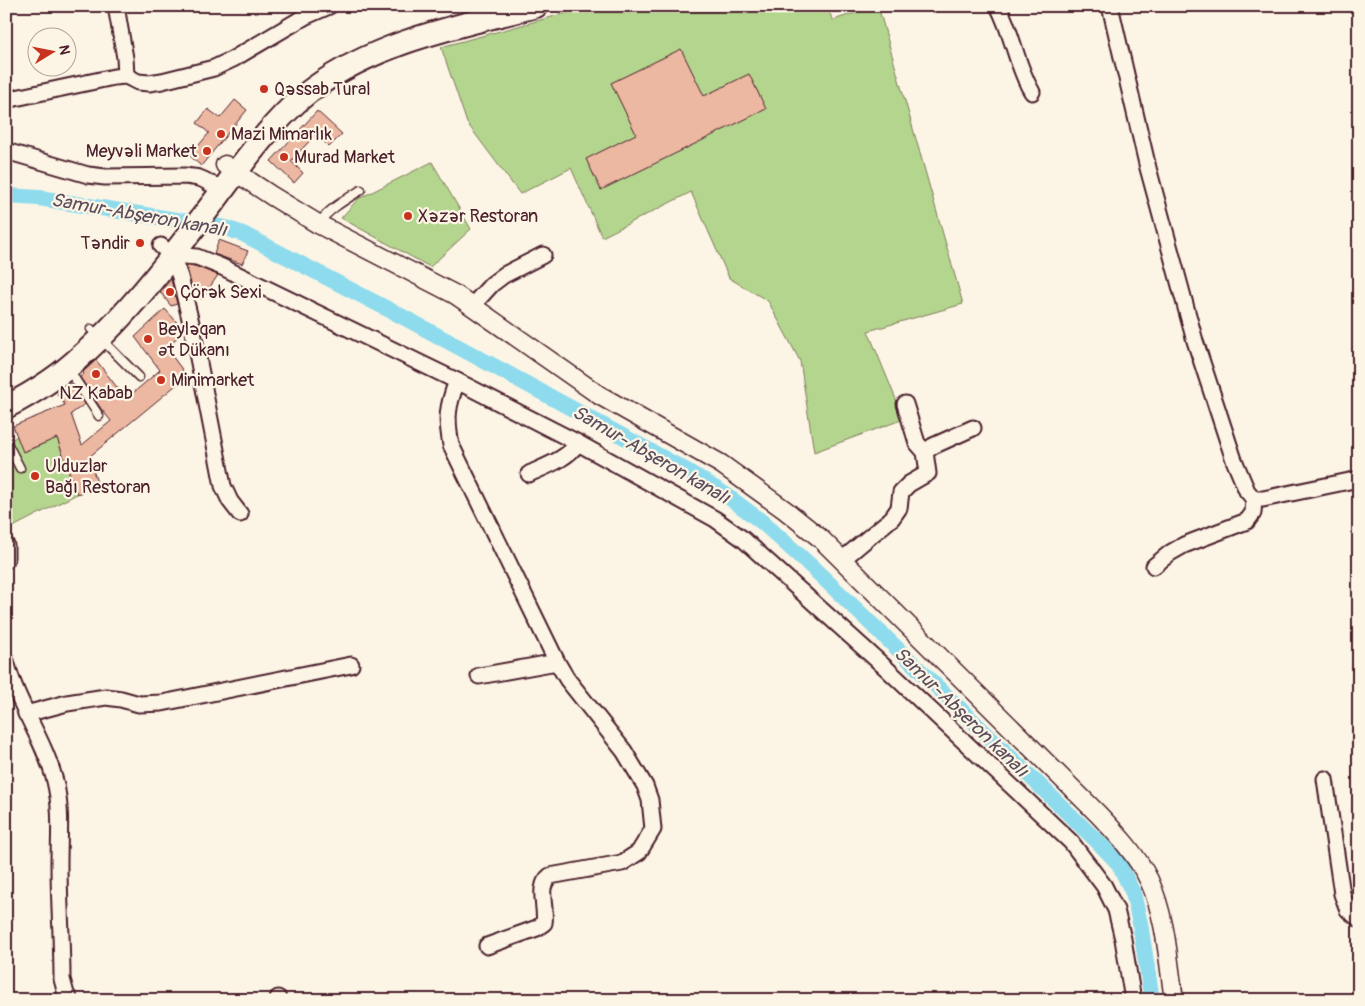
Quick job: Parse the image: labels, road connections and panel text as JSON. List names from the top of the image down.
{
  "water": ["Samur-Abşeron kanalı"],
  "places": [
    "Qəssab Tural",
    "Mazi Mimarlık",
    "Meyvəli Market",
    "Murad Market",
    "Xəzər Restoran",
    "Təndir",
    "Çörək Sexi",
    "Beyləqan Ət Dükanı",
    "NZ Kabab",
    "Minimarket",
    "Ulduzlar Bağı Restoran"
  ],
  "north": "right"
}
